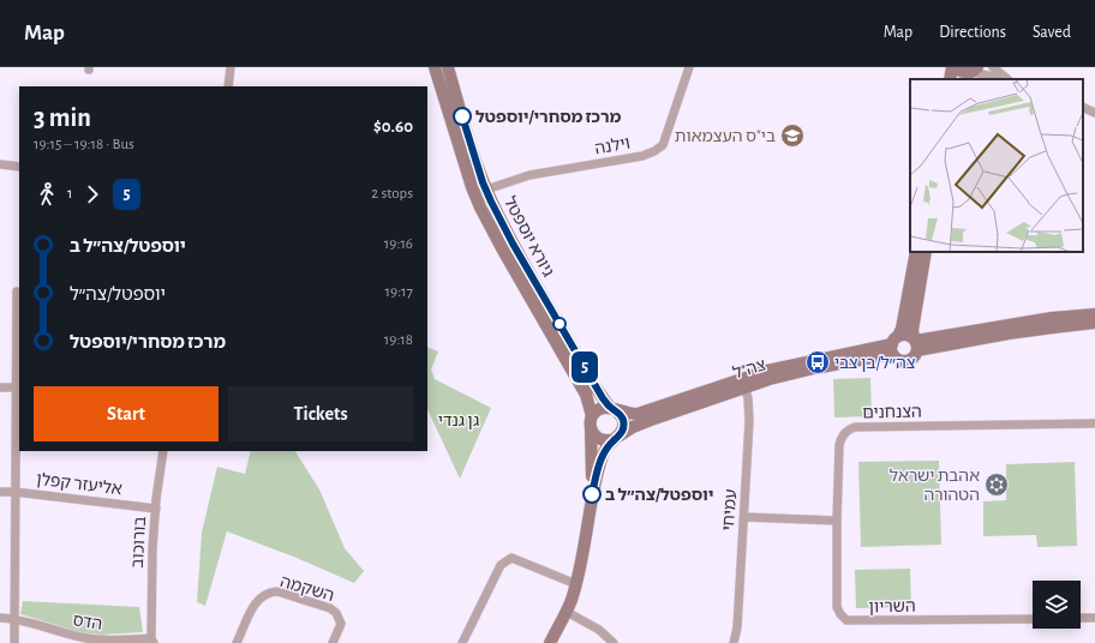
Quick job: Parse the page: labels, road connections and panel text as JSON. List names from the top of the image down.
{
  "streets": {
    "street": [
      "וילנה",
      "גיורא יוספטל",
      "צה\"ל",
      "הצנחנים",
      "אליעזר קפלן",
      "עמיחי",
      "בורוכוב",
      "השקמה",
      "השריון",
      "הדס"
    ]
  },
  "crossings": [
    ["וילנה", "גיורא יוספטל"],
    ["גיורא יוספטל", "צה\"ל"],
    ["צה\"ל", "עמיחי"],
    ["הצנחנים", "השריון"],
    ["אליעזר קפלן", "בורוכוב"],
    ["בורוכוב", "הדס"]
  ],
  "parks": ["גן גנדי"],
  "places": {
    "other": ["מרכז מסחרי/יוספטל", "יוספטל/צה״ל ב"],
    "school or university": ["בי\"ס העצמאות"],
    "bus stop": ["צה״ל/בן צבי"],
    "synagogue": ["אהבת ישראל הטהורה"]
  },
  "lines": ["bus line 5"],
  "page": {
    "header": "Map",
    "nav": ["Map", "Directions", "Saved"],
    "on_map": "5",
    "heading": ["3 min", "19:15 – 19:18 · Bus", "$0.60"],
    "legs": ["1", "5", "2 stops"],
    "list": [
      {
        "name": "יוספטל/צה״ל ב",
        "value": "19:16"
      },
      {
        "name": "יוספטל/צה״ל",
        "value": "19:17"
      },
      {
        "name": "מרכז מסחרי/יוספטל",
        "value": "19:18"
      }
    ],
    "buttons": ["Start", "Tickets"]
  }
}
